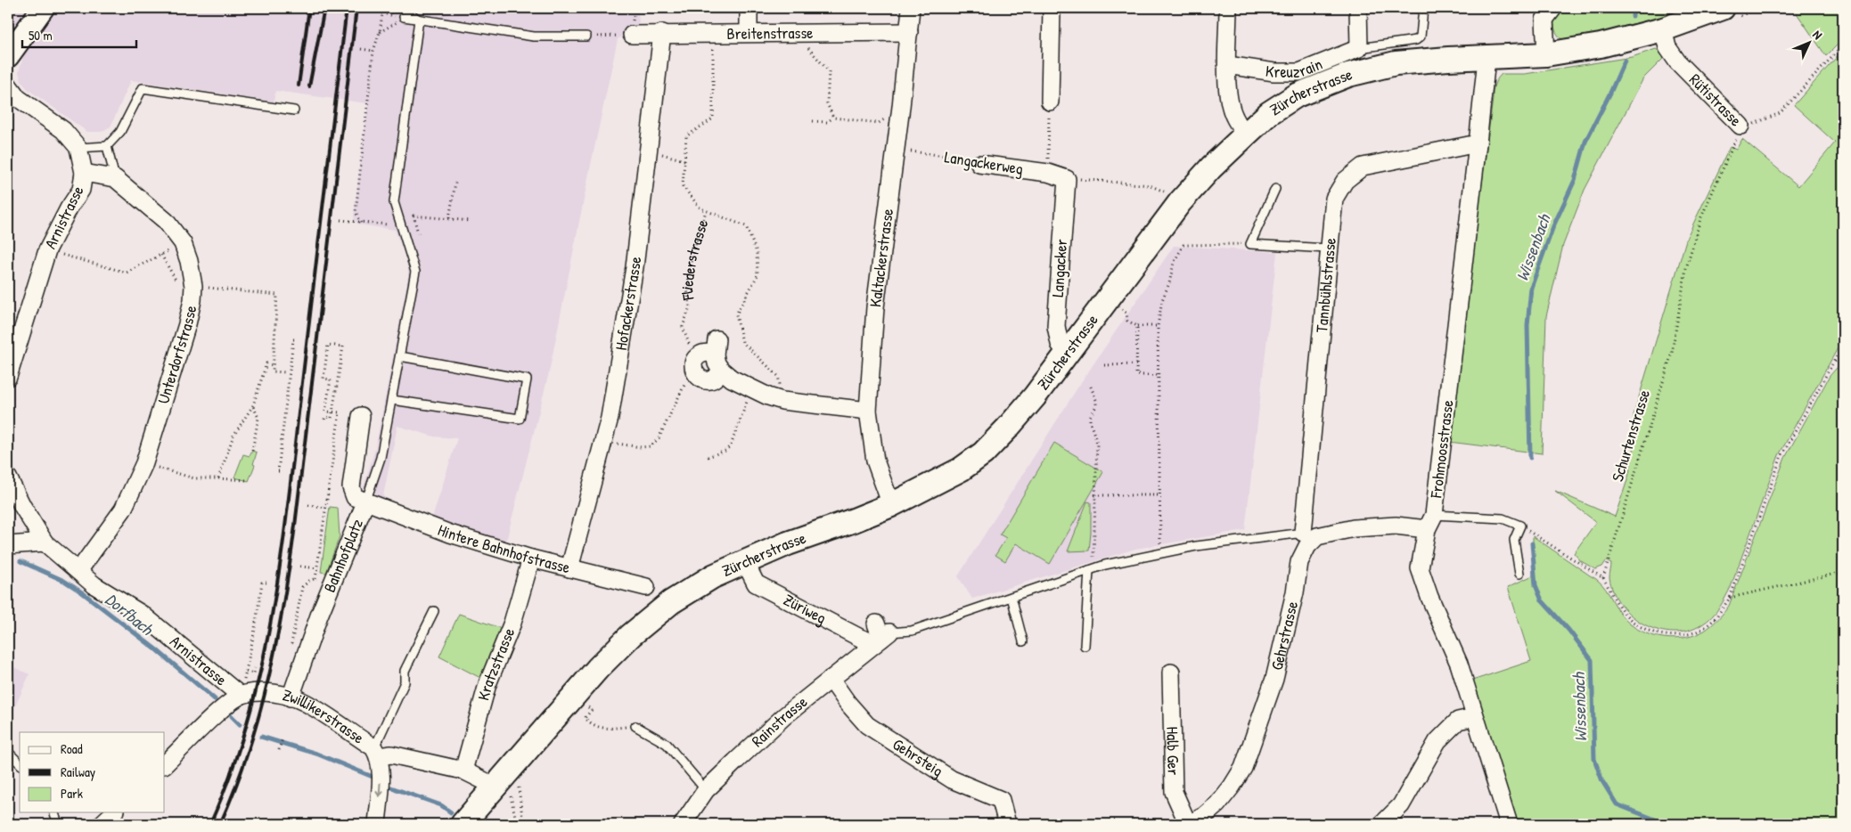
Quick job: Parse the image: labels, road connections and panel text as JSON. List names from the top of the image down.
{
  "streets": {
    "main road": ["Zürcherstrasse"],
    "street": [
      "Breitenstrasse",
      "Kreuzrain",
      "Rütistrasse",
      "Langackerweg",
      "Arnistrasse",
      "Kaltackerstrasse",
      "Langacker",
      "Tannbühlstrasse",
      "Hofackerstrasse",
      "Unterdorfstrasse",
      "Frohmoosstrasse",
      "Hintere Bahnhofstrasse",
      "Bahnhofplatz",
      "Züriweg",
      "Gehrstrasse",
      "Kratzstrasse",
      "Zwillikerstrasse",
      "Rainstrasse",
      "Halb Ger",
      "Gehrsteig"
    ],
    "path": ["Fliederstrasse", "Schurtenstrasse"]
  },
  "crossings": [
    ["Breitenstrasse", "Kaltackerstrasse"],
    ["Breitenstrasse", "Fliederstrasse"],
    ["Breitenstrasse", "Hofackerstrasse"],
    ["Zürcherstrasse", "Rütistrasse"],
    ["Zürcherstrasse", "Kaltackerstrasse"],
    ["Zürcherstrasse", "Langacker"],
    ["Zürcherstrasse", "Frohmoosstrasse"],
    ["Zürcherstrasse", "Züriweg"],
    ["Zürcherstrasse", "Zwillikerstrasse"],
    ["Rütistrasse", "Schurtenstrasse"],
    ["Langackerweg", "Langacker"],
    ["Arnistrasse", "Unterdorfstrasse"],
    ["Arnistrasse", "Zwillikerstrasse"],
    ["Tannbühlstrasse", "Frohmoosstrasse"],
    ["Tannbühlstrasse", "Gehrstrasse"],
    ["Hofackerstrasse", "Hintere Bahnhofstrasse"],
    ["Hintere Bahnhofstrasse", "Bahnhofplatz"],
    ["Hintere Bahnhofstrasse", "Kratzstrasse"],
    ["Bahnhofplatz", "Zwillikerstrasse"],
    ["Züriweg", "Rainstrasse"],
    ["Gehrstrasse", "Halb Ger"],
    ["Kratzstrasse", "Zwillikerstrasse"],
    ["Rainstrasse", "Gehrsteig"]
  ],
  "water": ["Wissenbach", "Dorfbach"],
  "legend": ["Road", "Railway", "Park"],
  "scale_bar": "50 m",
  "north": "top right"
}
